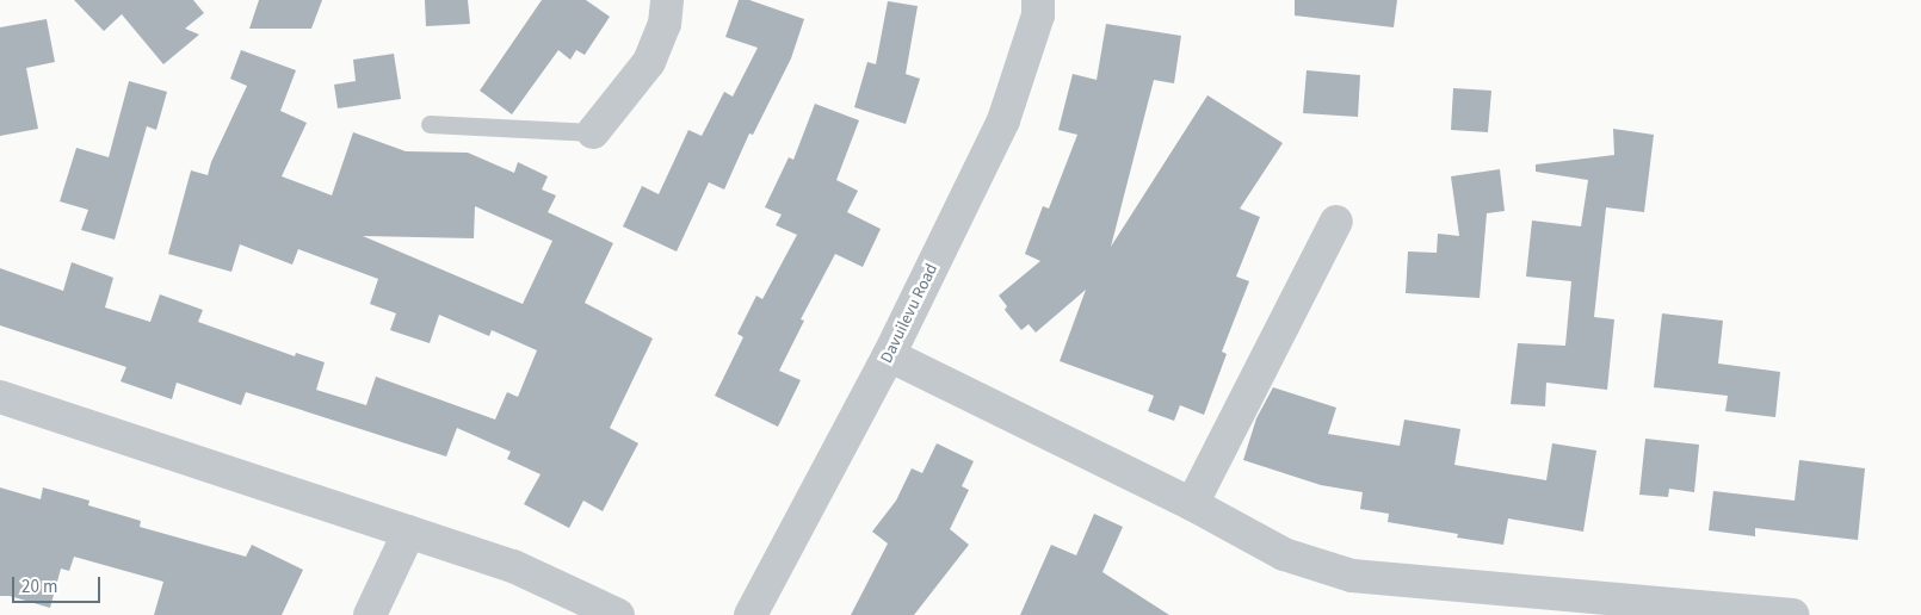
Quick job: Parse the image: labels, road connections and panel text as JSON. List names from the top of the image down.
{
  "streets": {
    "street": ["Davuilevu Road"]
  },
  "scale_bar": "20 m"
}
